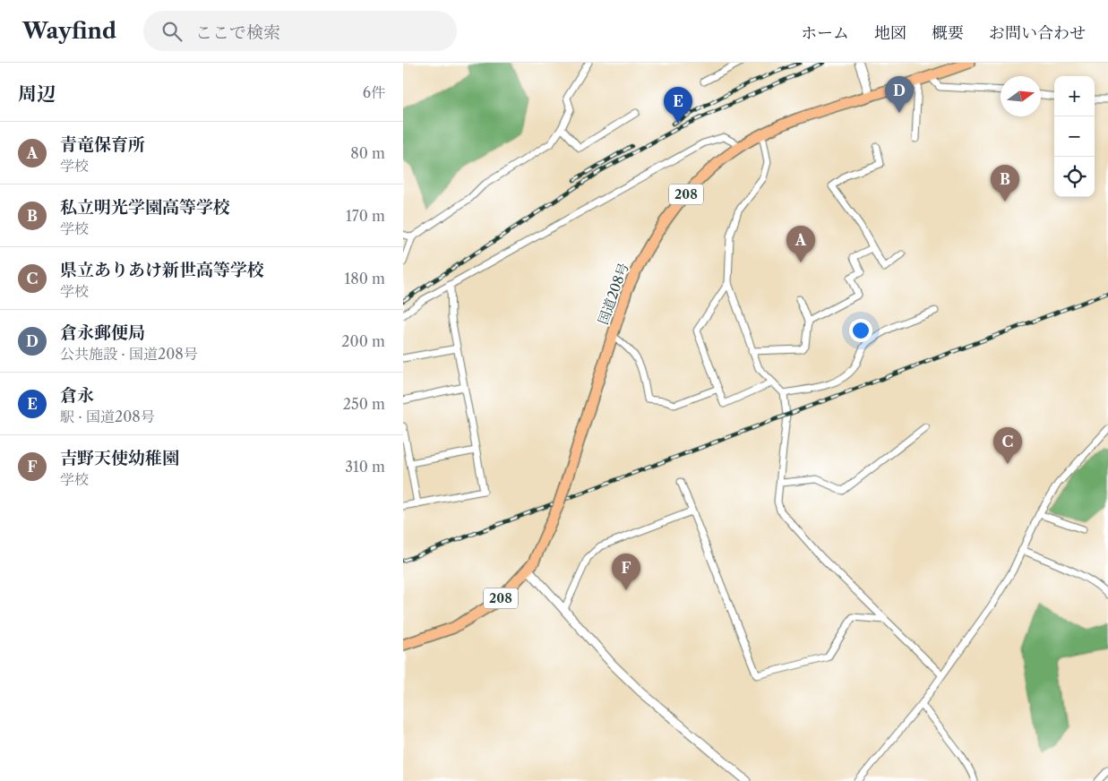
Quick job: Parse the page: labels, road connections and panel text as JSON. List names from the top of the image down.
{
  "streets": {
    "highway": ["208", "国道208号"]
  },
  "north": "right",
  "page": {
    "header": "Wayfind",
    "search": "ここで検索",
    "nav": [
      "ホーム",
      "地図",
      "概要",
      "お問い合わせ"
    ],
    "heading": ["周辺", "6件"],
    "map_buttons": ["+", "−"],
    "pins": [
      "D",
      "E",
      "B",
      "A",
      "C",
      "F"
    ],
    "list": [
      {
        "mark": "A",
        "name": "青竜保育所",
        "note": "学校",
        "value": "80 m"
      },
      {
        "mark": "B",
        "name": "私立明光学園高等学校",
        "note": "学校",
        "value": "170 m"
      },
      {
        "mark": "C",
        "name": "県立ありあけ新世高等学校",
        "note": "学校",
        "value": "180 m"
      },
      {
        "mark": "D",
        "name": "倉永郵便局",
        "note": "公共施設 · 国道208号",
        "value": "200 m"
      },
      {
        "mark": "E",
        "name": "倉永",
        "note": "駅 · 国道208号",
        "value": "250 m"
      },
      {
        "mark": "F",
        "name": "吉野天使幼稚園",
        "note": "学校",
        "value": "310 m"
      }
    ]
  }
}
